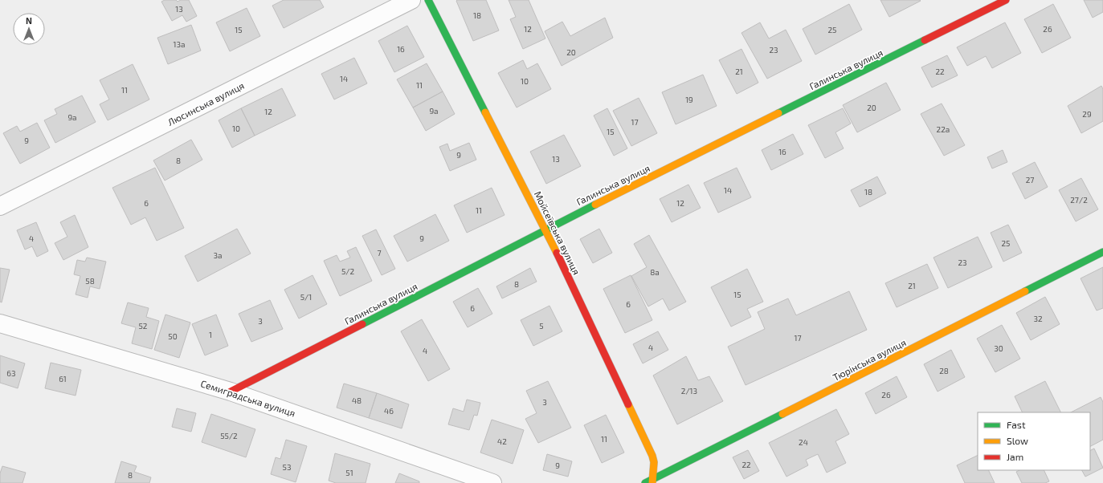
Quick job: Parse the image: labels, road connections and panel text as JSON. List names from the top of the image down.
{
  "streets": {
    "main road": ["Галинська вулиця", "Мойсеївська вулиця", "Тюрінська вулиця"],
    "street": ["Люсинська вулиця", "Семиградська вулиця"]
  },
  "crossings": [
    ["Галинська вулиця", "Мойсеївська вулиця"],
    ["Галинська вулиця", "Семиградська вулиця"],
    ["Мойсеївська вулиця", "Тюрінська вулиця"]
  ],
  "house_numbers": [
    "13",
    "18",
    "12",
    "26",
    "15",
    "25",
    "13а",
    "16",
    "23",
    "20",
    "21",
    "22",
    "14",
    "10",
    "11",
    "11",
    "19",
    "20",
    "9а",
    "12",
    "29",
    "9а",
    "17",
    "10",
    "22а",
    "15",
    "9",
    "16",
    "9",
    "13",
    "8",
    "27",
    "14",
    "18",
    "27/2",
    "6",
    "12",
    "11",
    "4",
    "9",
    "25",
    "7",
    "3а",
    "23",
    "5/2",
    "8а",
    "58",
    "8",
    "21",
    "15",
    "5/1",
    "6",
    "6",
    "32",
    "3",
    "52",
    "5",
    "1",
    "50",
    "17",
    "4",
    "30",
    "4",
    "28",
    "63",
    "61",
    "2/13",
    "26",
    "48",
    "3",
    "46",
    "55/2",
    "11",
    "42",
    "24",
    "22",
    "9",
    "53",
    "51",
    "8"
  ],
  "legend": ["Fast", "Slow", "Jam"],
  "north": "top"
}
